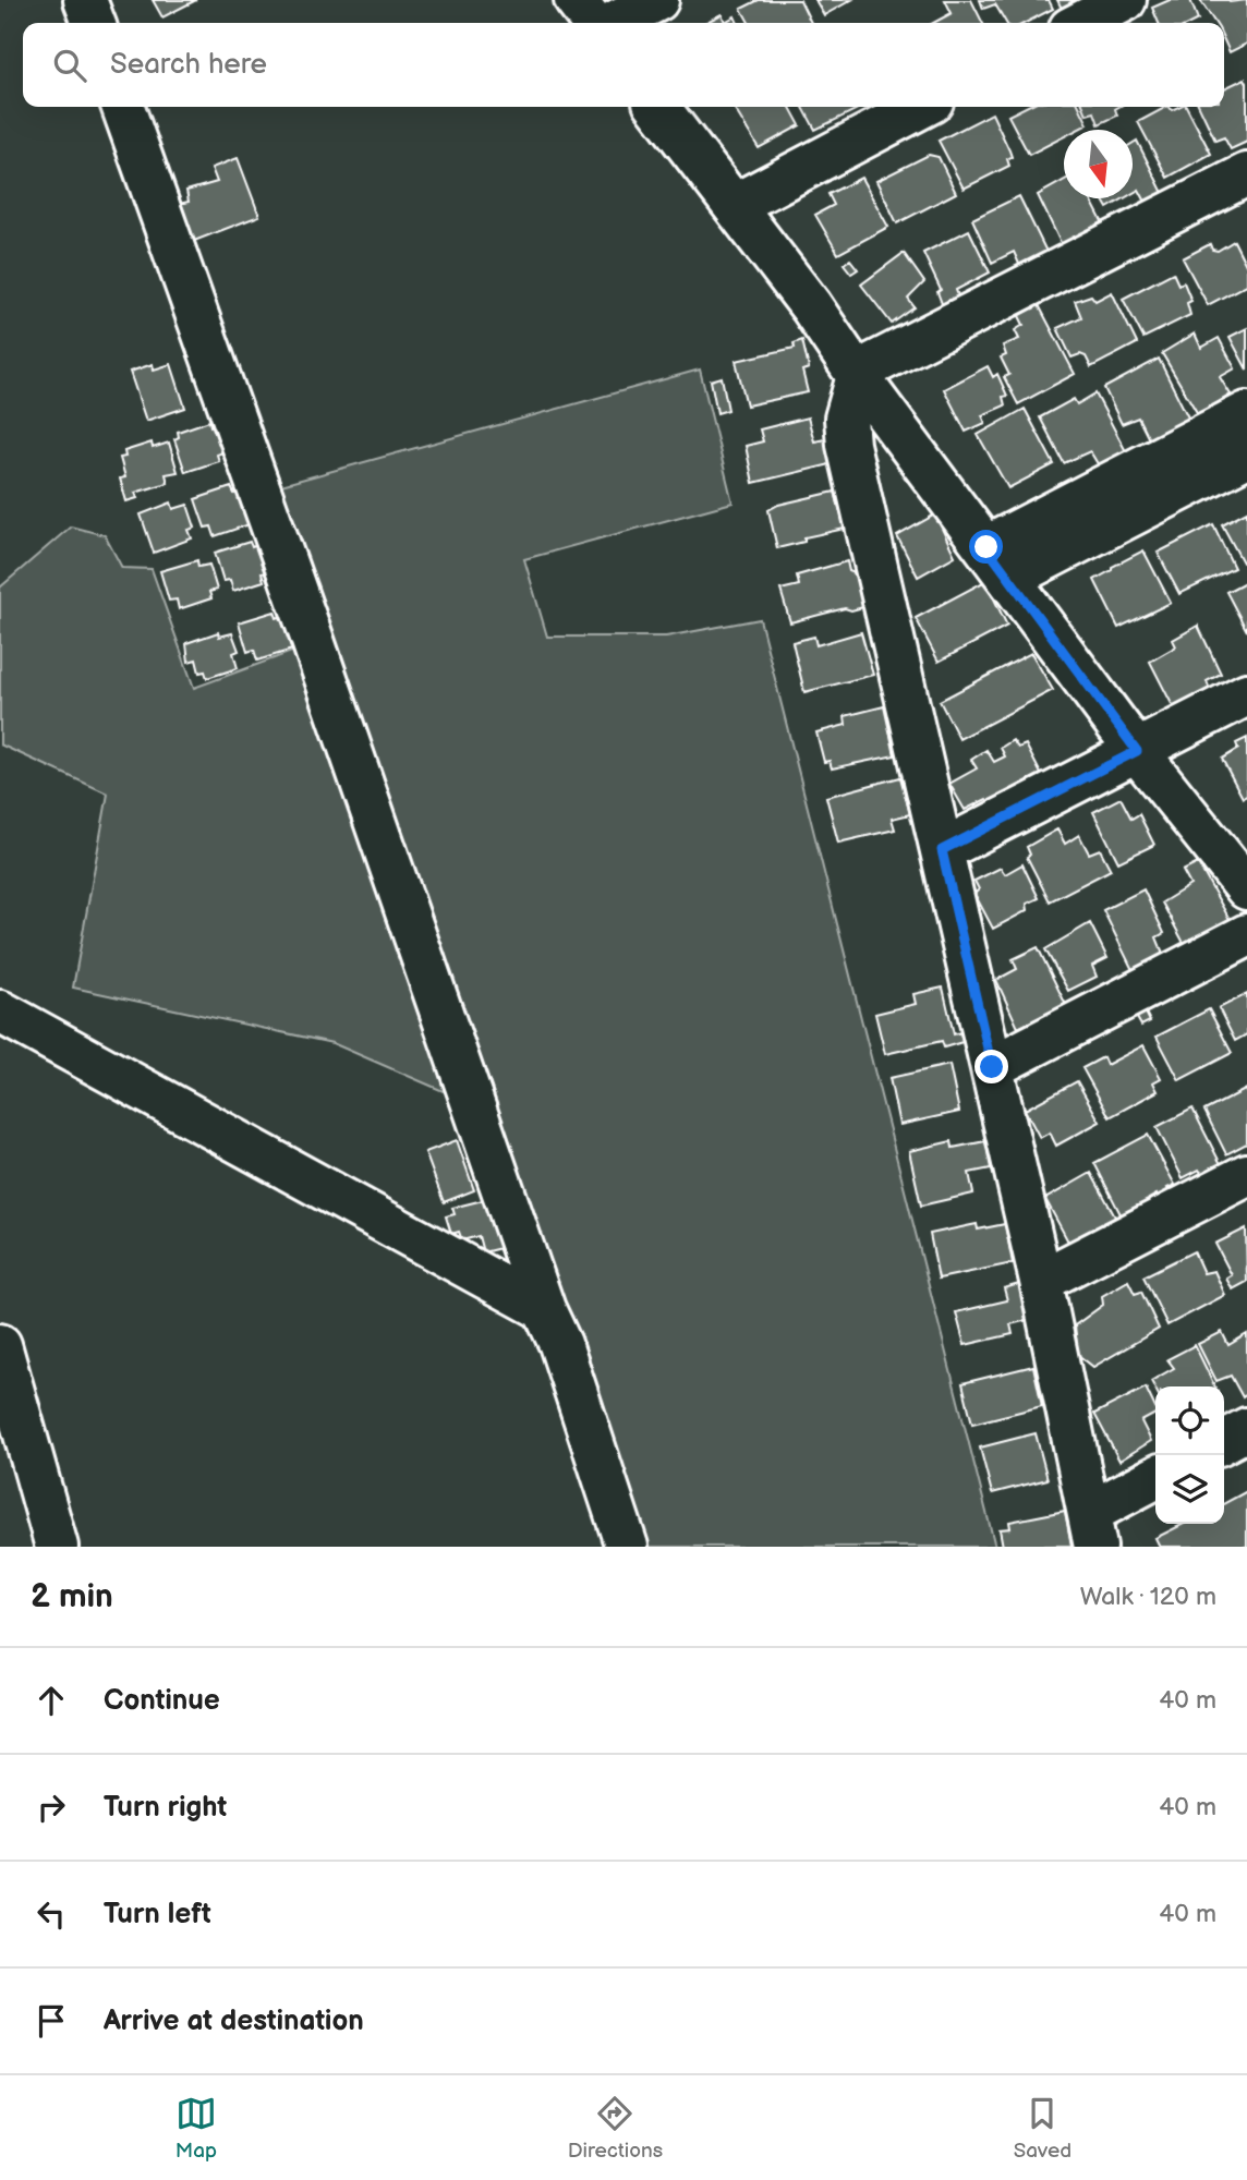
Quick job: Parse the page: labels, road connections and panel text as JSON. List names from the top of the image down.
{
  "north": "bottom",
  "page": {
    "search": "Search here",
    "heading": ["2 min", "Walk · 120 m"],
    "list": [
      ["Continue", "40 m"],
      ["Turn right", "40 m"],
      ["Turn left", "40 m"],
      "Arrive at destination"
    ],
    "nav": ["Map", "Directions", "Saved"]
  }
}
